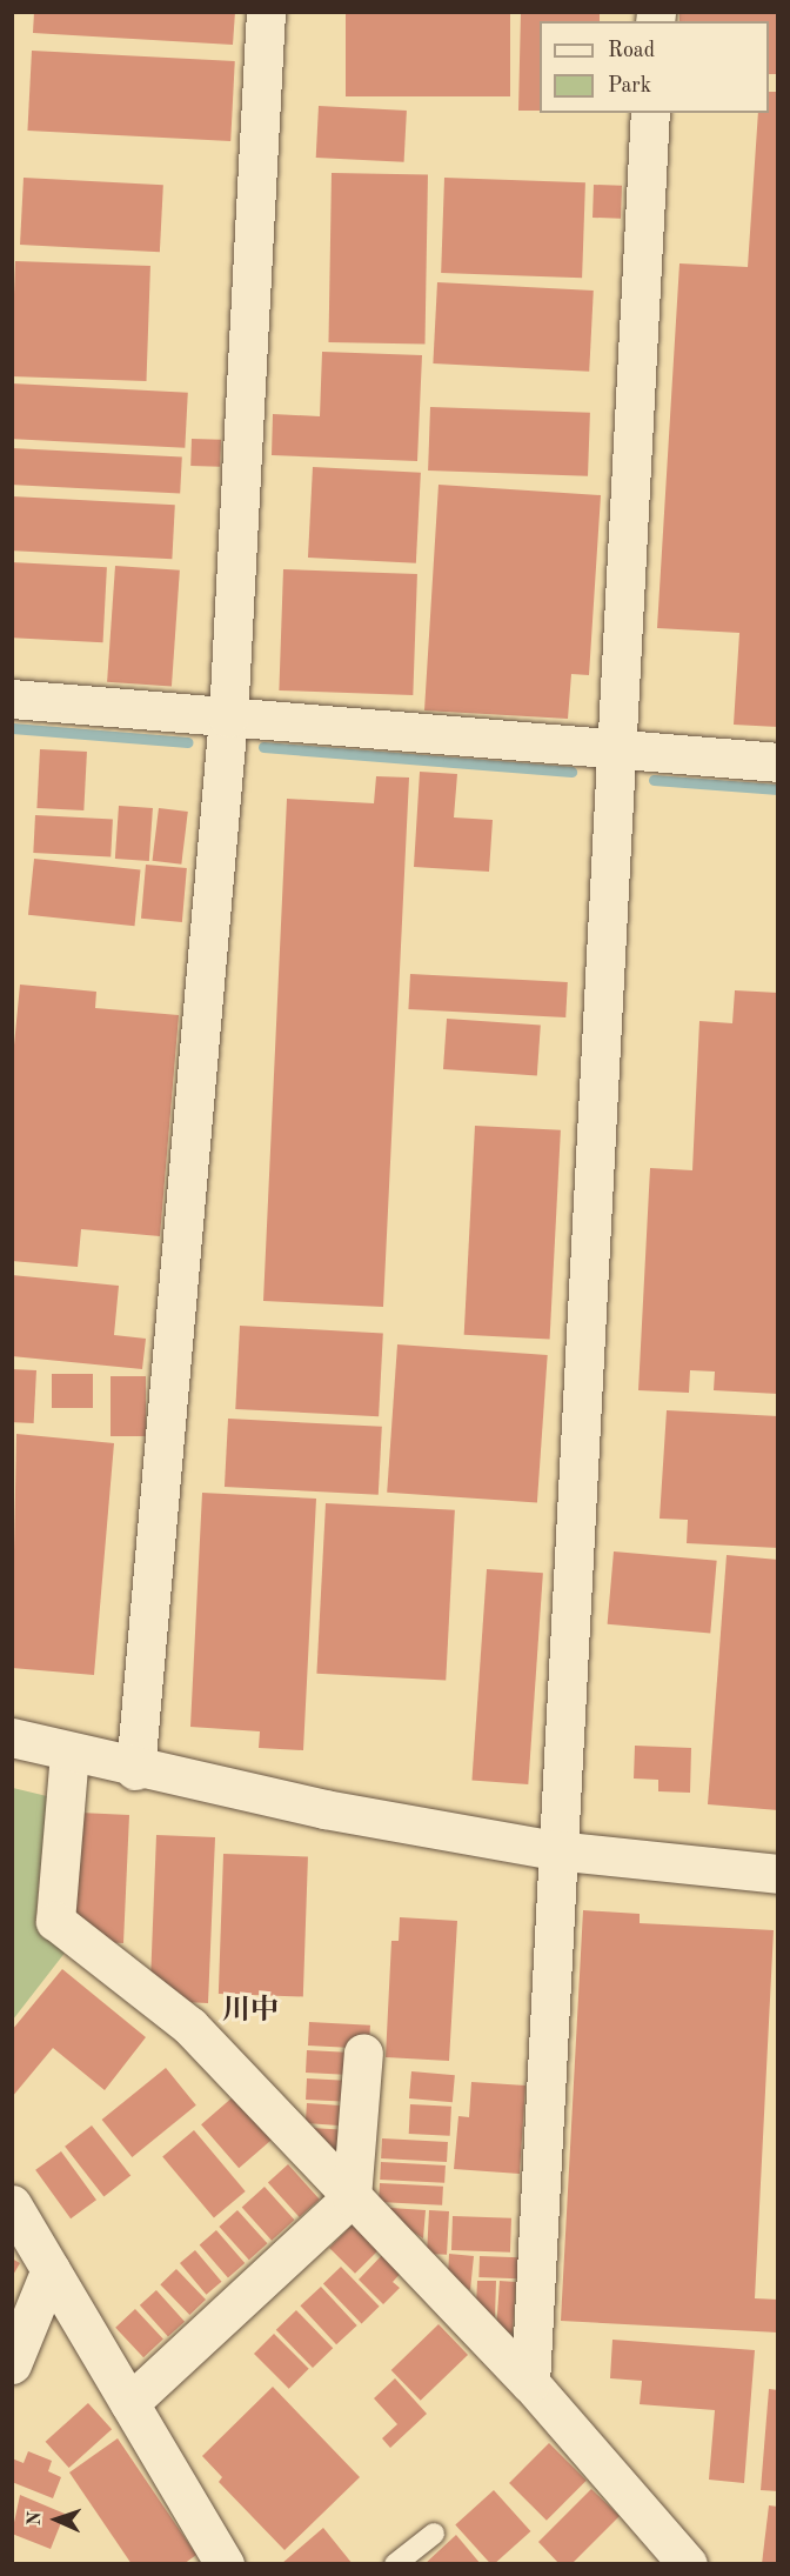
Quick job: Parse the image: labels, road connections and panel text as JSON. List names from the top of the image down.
{
  "districts": ["川中"],
  "legend": ["Road", "Park"],
  "north": "left"
}
